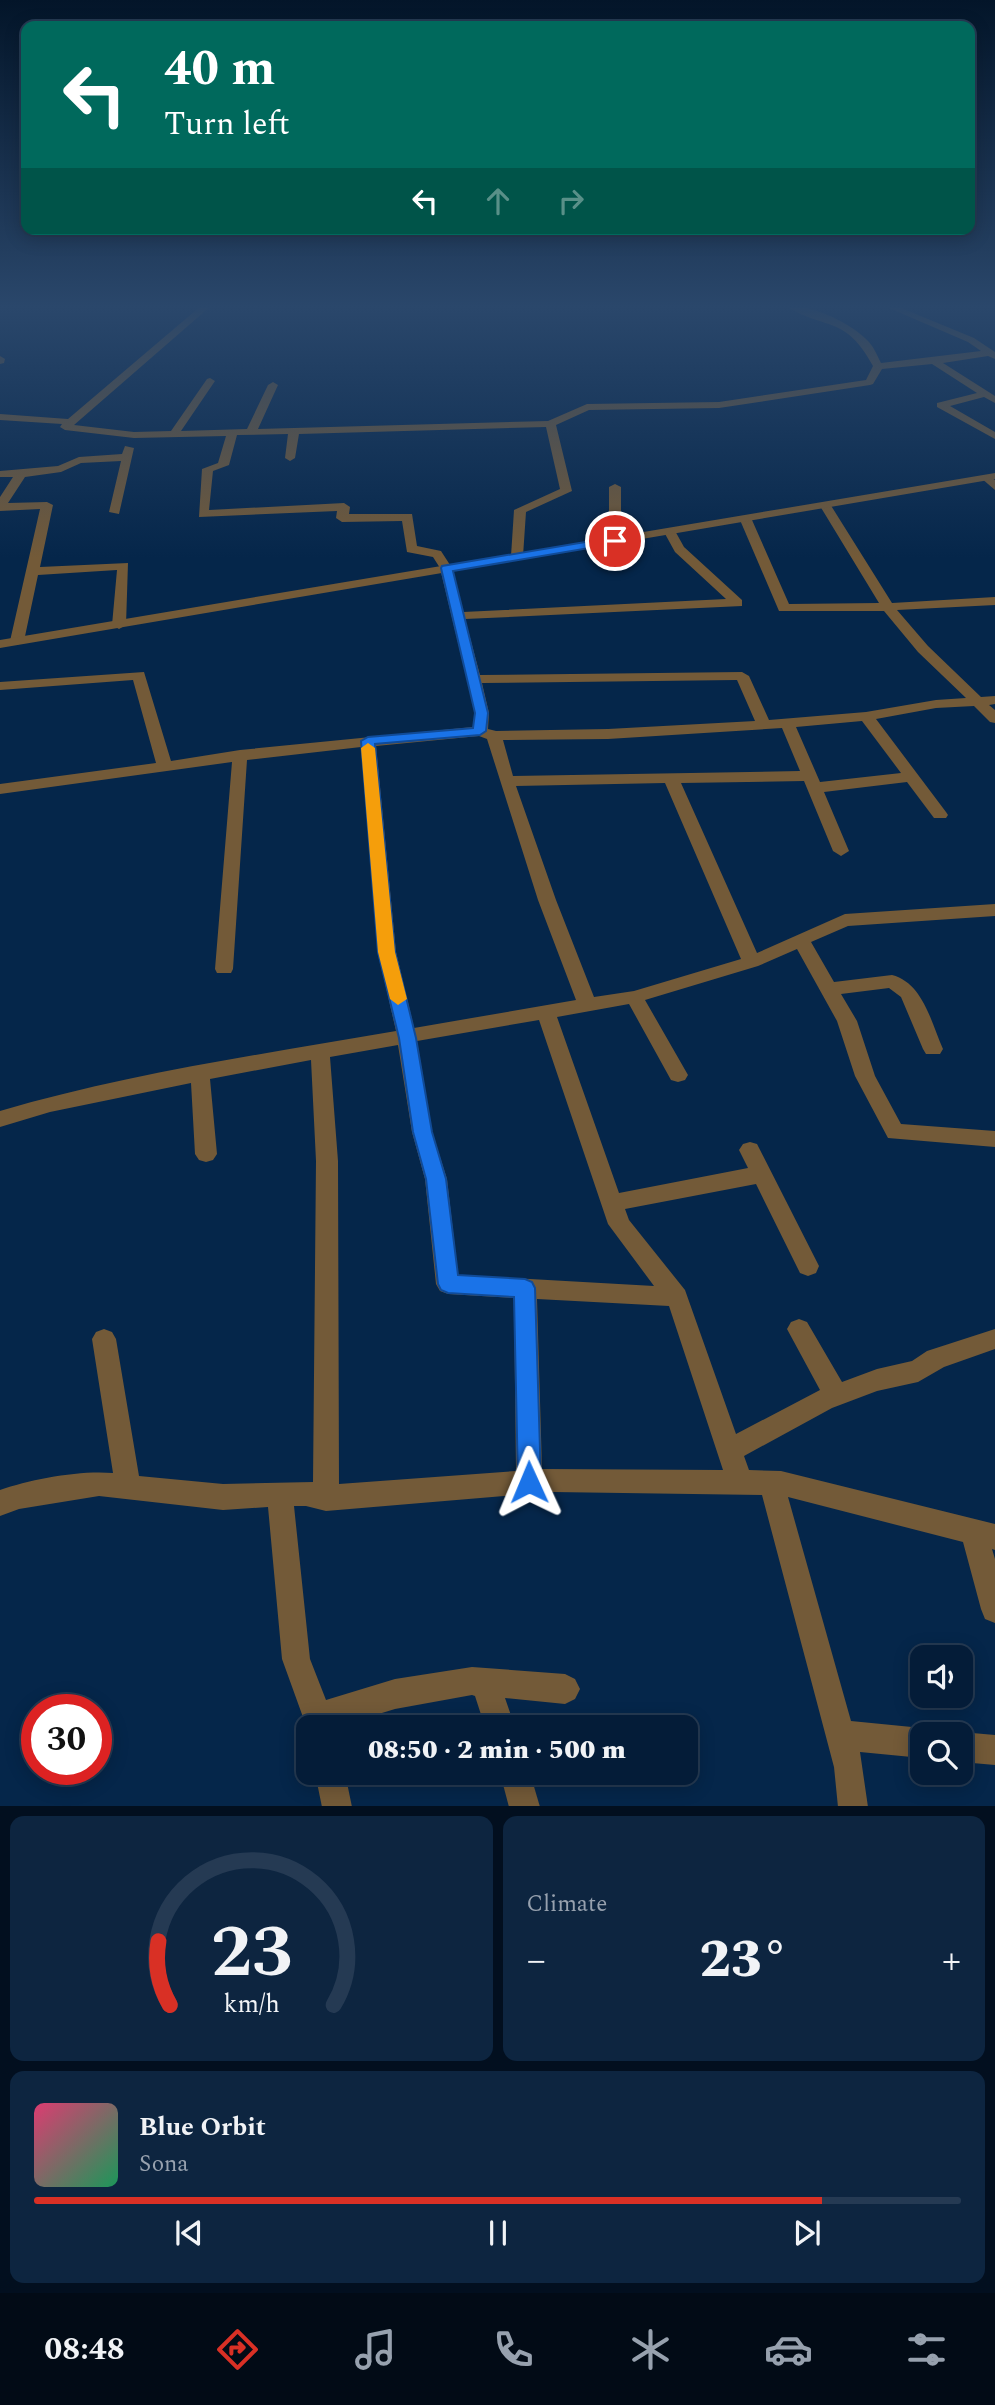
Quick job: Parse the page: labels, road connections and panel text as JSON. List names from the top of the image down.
{
  "page": {
    "turn": ["40 m", "Turn left"],
    "limit": "30",
    "trip": "08:50 · 2 min · 500 m",
    "tile": "Climate",
    "heat": ["−", "23°", "+"],
    "song": ["Blue Orbit", "Sona"],
    "tabs": "08:48",
    "gauge": ["23", "km/h"]
  }
}
